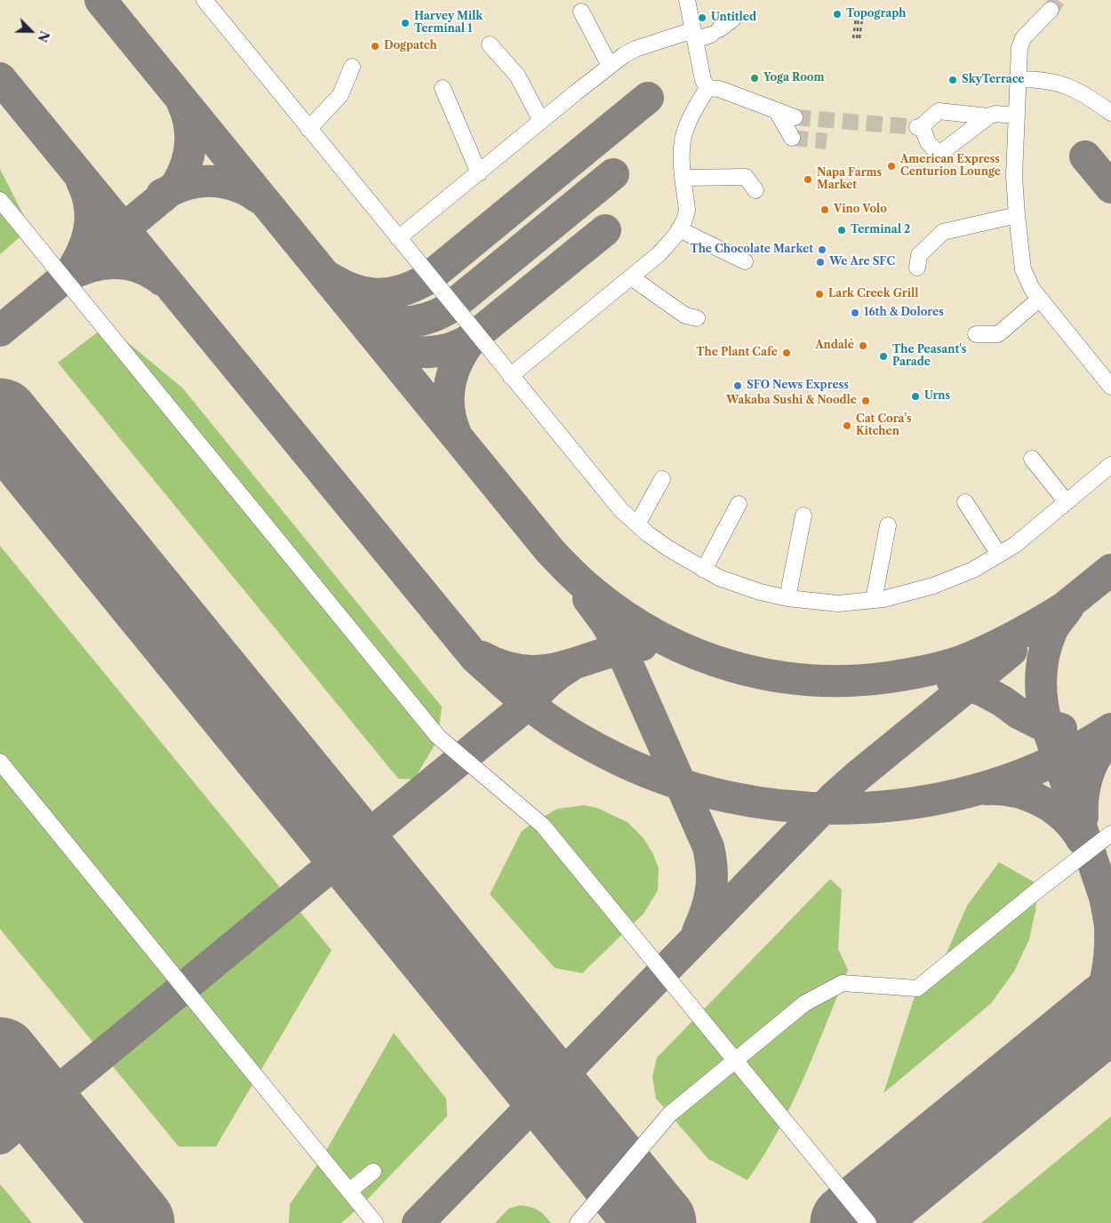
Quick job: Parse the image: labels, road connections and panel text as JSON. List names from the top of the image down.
{
  "places": [
    "Topograph",
    "Untitled",
    "Harvey Milk Terminal 1",
    "Dogpatch",
    "Yoga Room",
    "SkyTerrace",
    "American Express Centurion Lounge",
    "Napa Farms Market",
    "Vino Volo",
    "Terminal 2",
    "The Chocolate Market",
    "We Are SFC",
    "Lark Creek Grill",
    "16th & Dolores",
    "Andalé",
    "The Plant Cafe",
    "The Peasant's Parade",
    "SFO News Express",
    "Urns",
    "Wakaba Sushi & Noodle",
    "Cat Cora’s Kitchen"
  ],
  "north": "bottom right"
}
